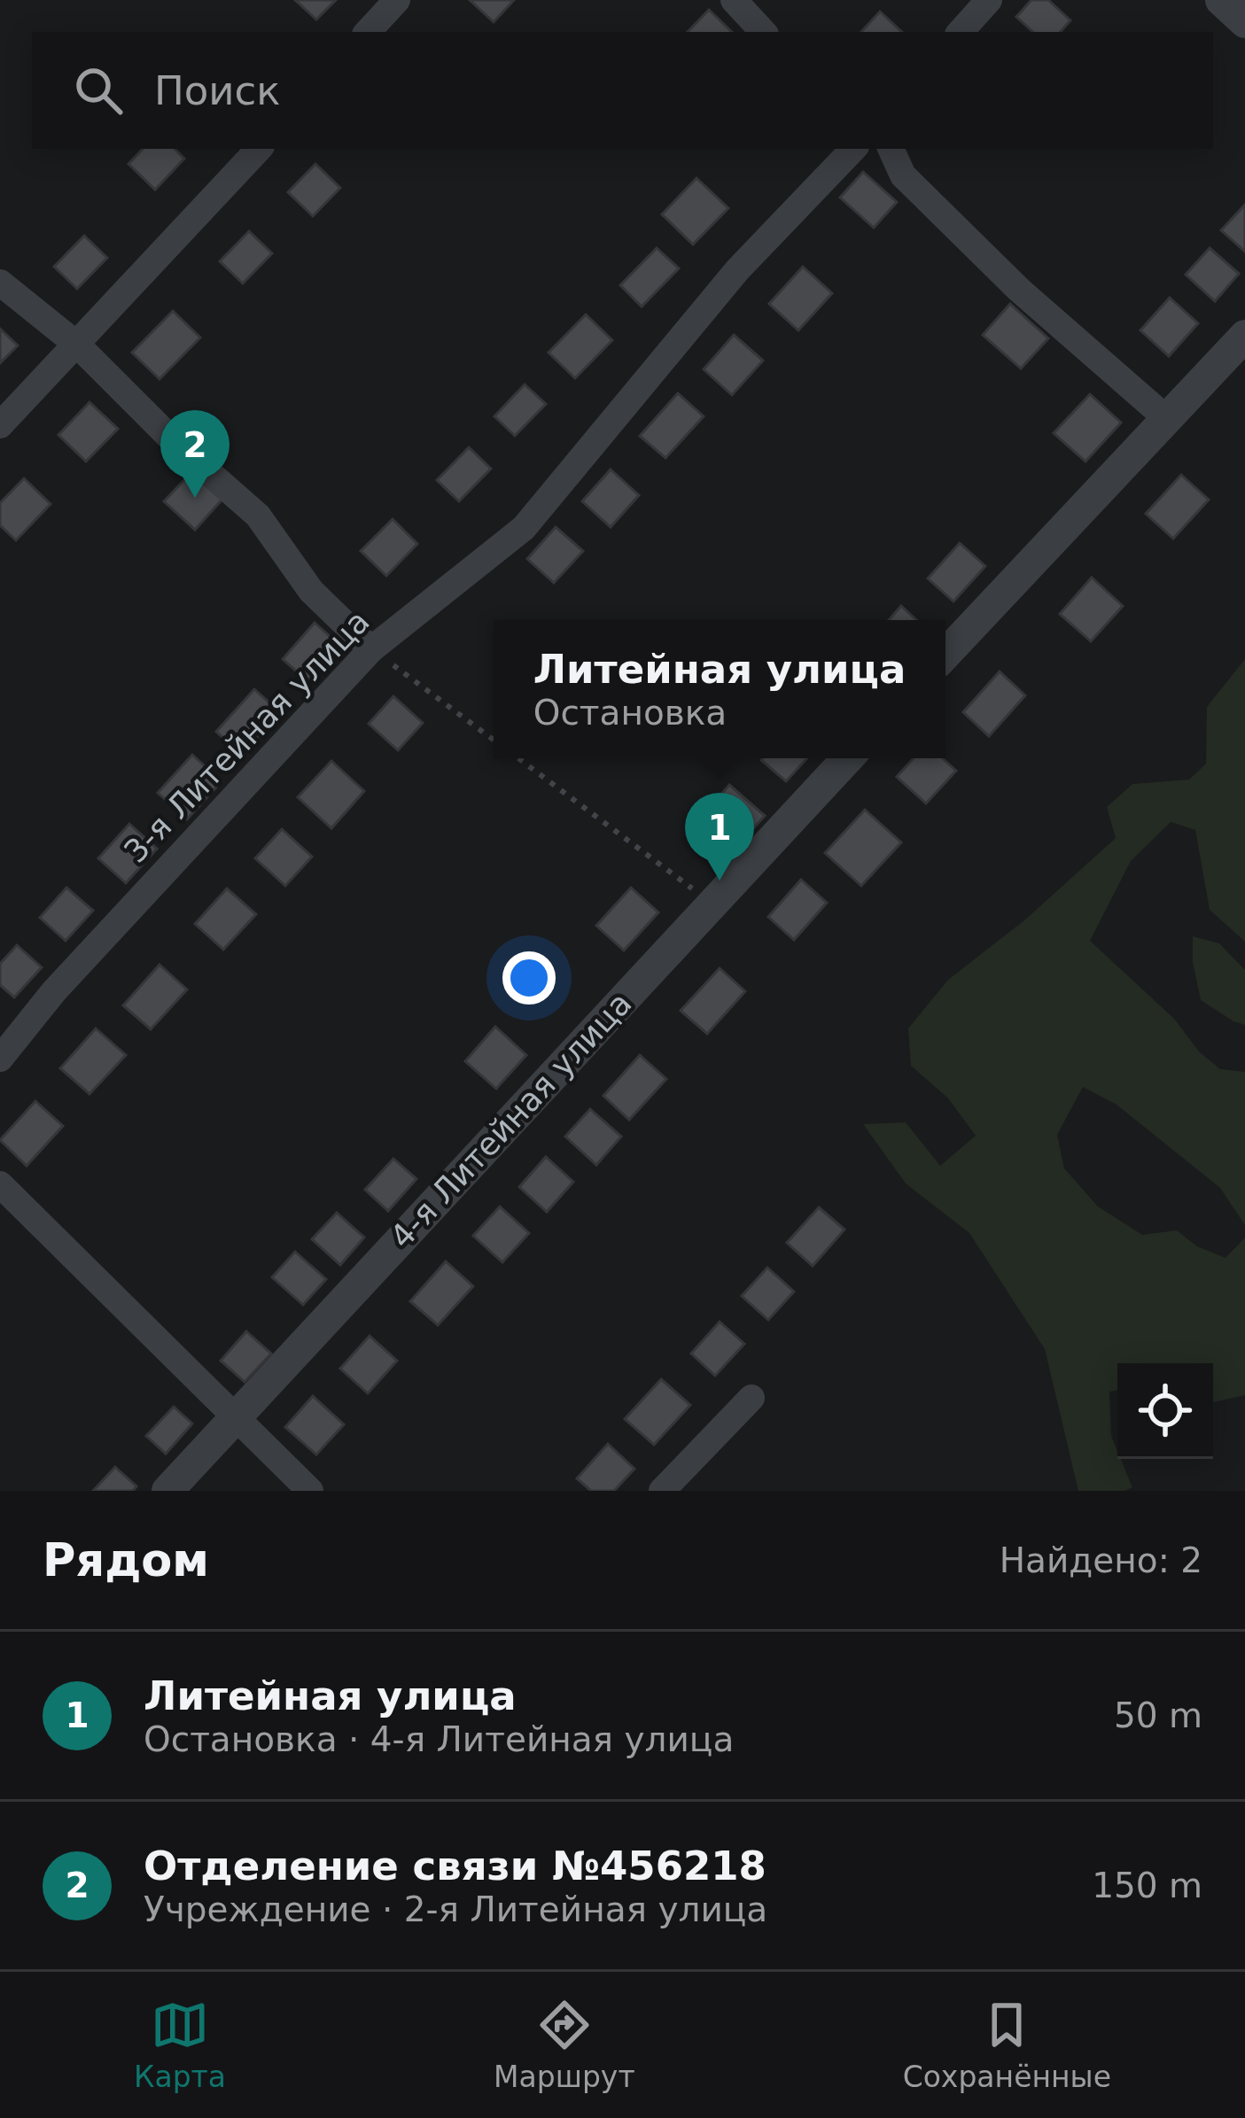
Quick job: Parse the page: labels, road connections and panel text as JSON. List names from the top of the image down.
{
  "streets": {
    "street": ["3-я Литейная улица", "4-я Литейная улица"]
  },
  "page": {
    "search": "Поиск",
    "pins": ["2", "1"],
    "popup": ["Литейная улица", "Остановка"],
    "heading": ["Рядом", "Найдено: 2"],
    "list": [
      {
        "mark": "1",
        "name": "Литейная улица",
        "note": "Остановка · 4-я Литейная улица",
        "value": "50 m"
      },
      {
        "mark": "2",
        "name": "Отделение связи №456218",
        "note": "Учреждение · 2-я Литейная улица",
        "value": "150 m"
      }
    ],
    "nav": ["Карта", "Маршрут", "Сохранённые"]
  }
}
